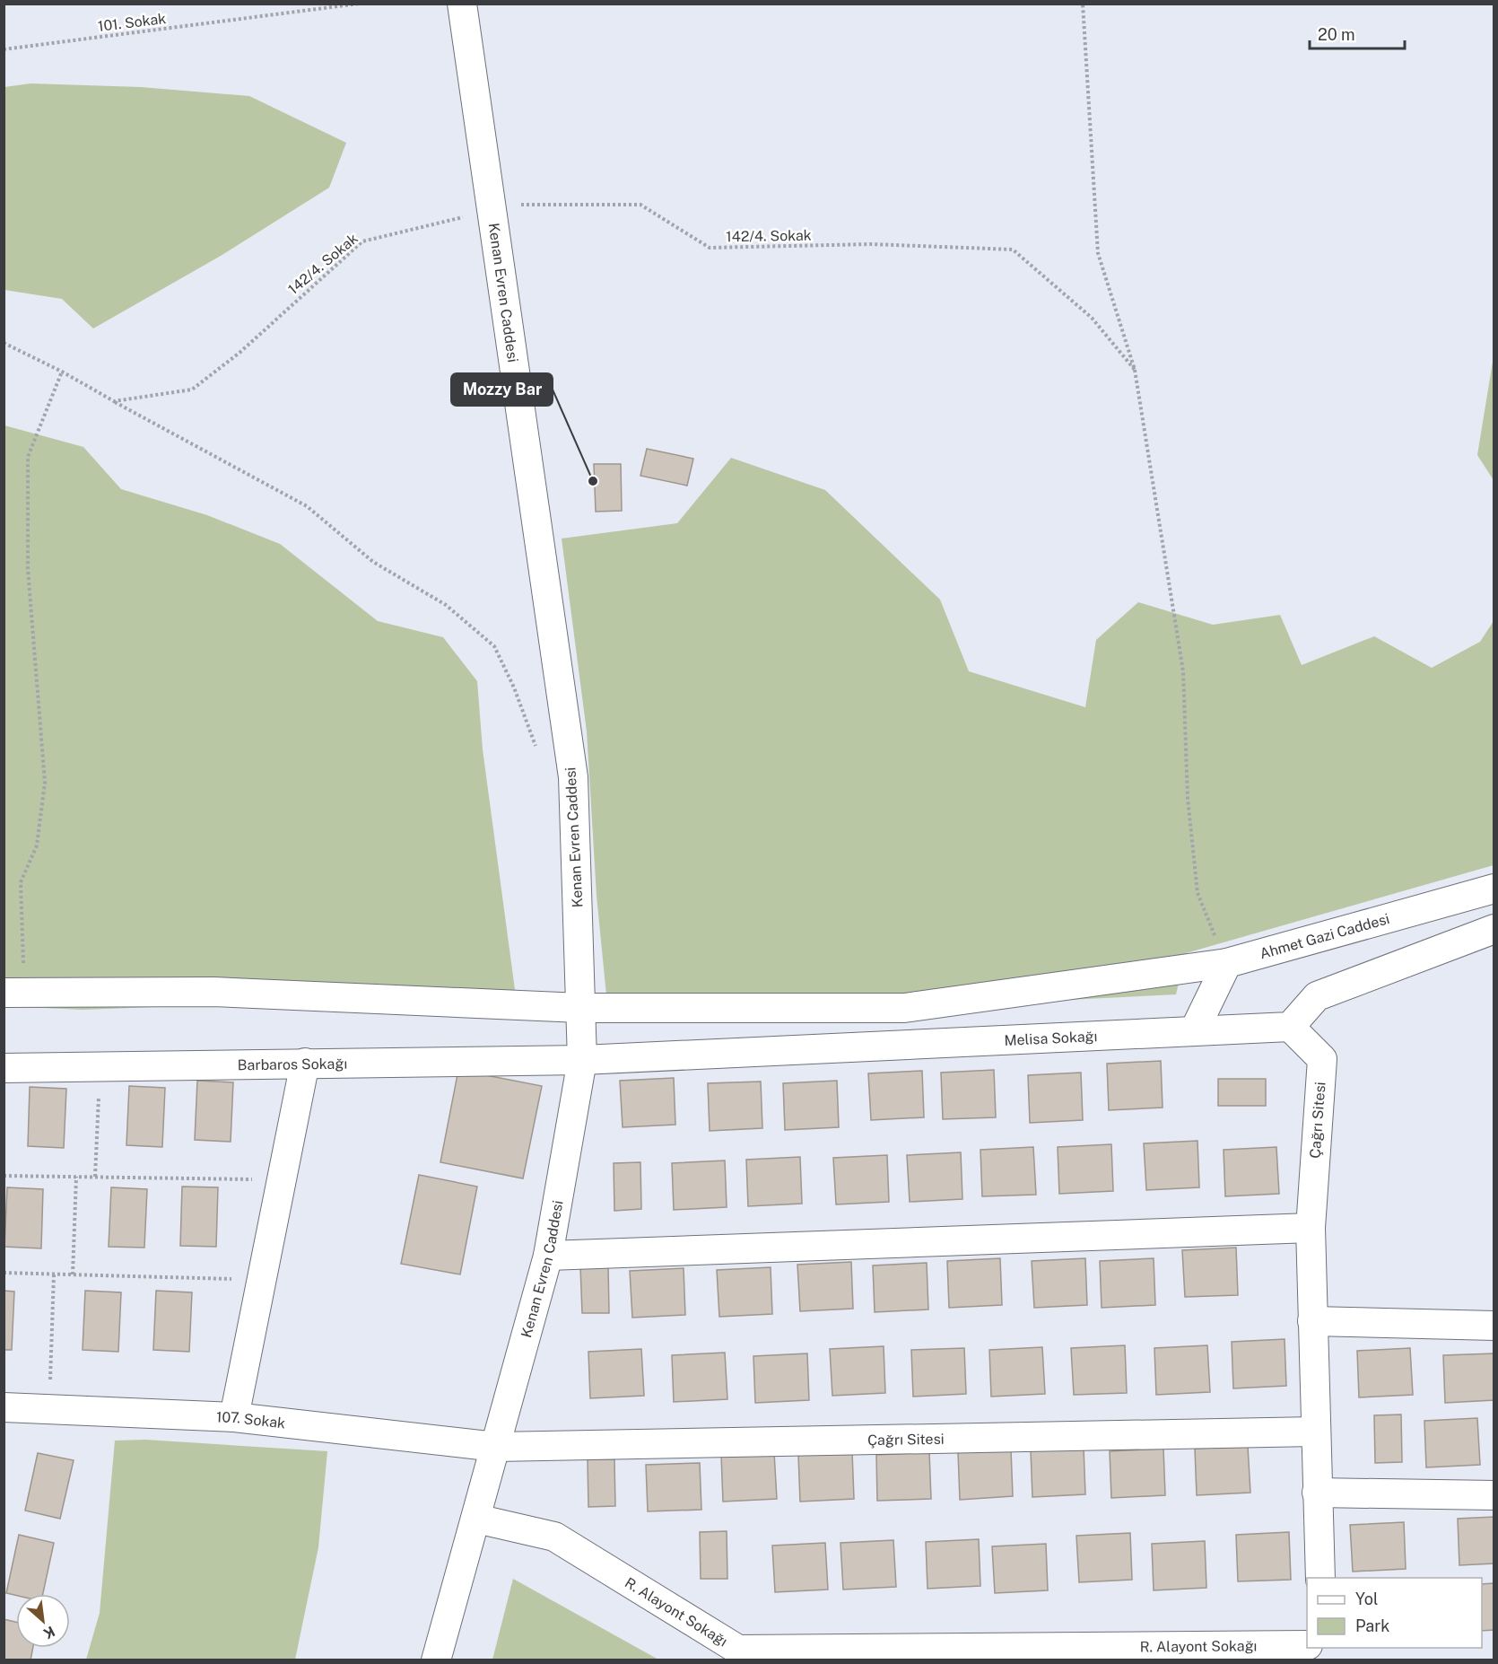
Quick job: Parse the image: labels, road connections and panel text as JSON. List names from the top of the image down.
{
  "streets": {
    "street": [
      "Kenan Evren Caddesi",
      "Ahmet Gazi Caddesi",
      "Melisa Sokağı",
      "Barbaros Sokağı",
      "Çağrı Sitesi",
      "107. Sokak",
      "R. Alayont Sokağı"
    ],
    "path": ["101. Sokak", "142/4. Sokak"]
  },
  "crossings": [
    ["142/4. Sokak", "Kenan Evren Caddesi"],
    ["Kenan Evren Caddesi", "Ahmet Gazi Caddesi"],
    ["Kenan Evren Caddesi", "Melisa Sokağı"],
    ["Kenan Evren Caddesi", "Barbaros Sokağı"],
    ["Kenan Evren Caddesi", "Çağrı Sitesi"],
    ["Kenan Evren Caddesi", "107. Sokak"],
    ["Kenan Evren Caddesi", "R. Alayont Sokağı"],
    ["Melisa Sokağı", "Barbaros Sokağı"],
    ["Melisa Sokağı", "Çağrı Sitesi"],
    ["Çağrı Sitesi", "107. Sokak"]
  ],
  "places": ["Mozzy Bar"],
  "legend": ["Yol", "Park"],
  "scale_bar": "20 m",
  "north": "bottom right"
}
